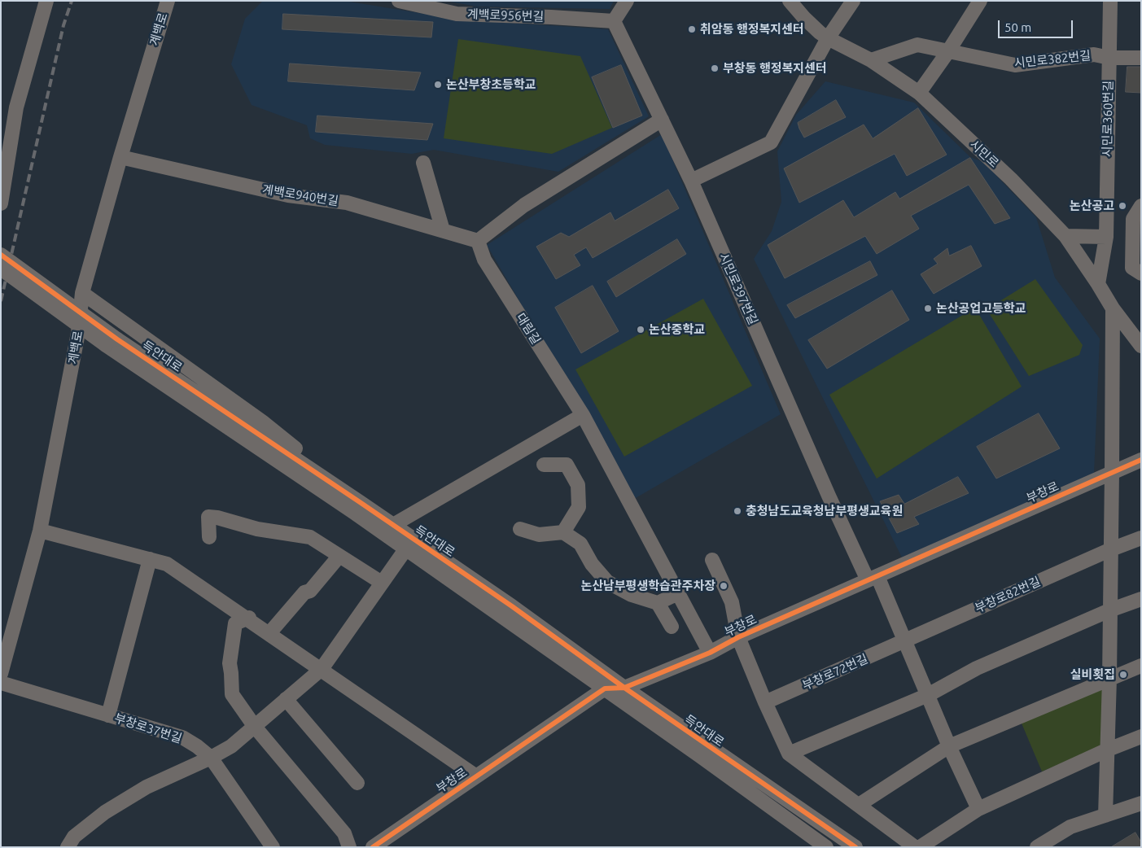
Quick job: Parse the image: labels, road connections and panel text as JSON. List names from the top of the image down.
{
  "streets": {
    "street": [
      "계백로956번길",
      "계백로",
      "시민로382번길",
      "시민로360번길",
      "시민로",
      "계백로940번길",
      "시민로397번길",
      "대림길",
      "득안대로",
      "부창로",
      "부창로82번길",
      "부창로72번길",
      "부창로37번길"
    ]
  },
  "crossings": [
    ["계백로956번길", "시민로397번길"],
    ["계백로", "계백로940번길"],
    ["시민로382번길", "시민로360번길"],
    ["시민로382번길", "시민로"],
    ["시민로360번길", "시민로"],
    ["계백로940번길", "대림길"],
    ["시민로397번길", "부창로"],
    ["득안대로", "부창로"],
    ["부창로82번길", "부창로72번길"]
  ],
  "places": [
    "취암동 행정복지센터",
    "부창동 행정복지센터",
    "논산부창초등학교",
    "논산공고",
    "논산공업고등학교",
    "논산중학교",
    "충청남도교육청남부평생교육원",
    "논산남부평생학습관주차장",
    "실비횟집"
  ],
  "scale_bar": "50 m"
}
